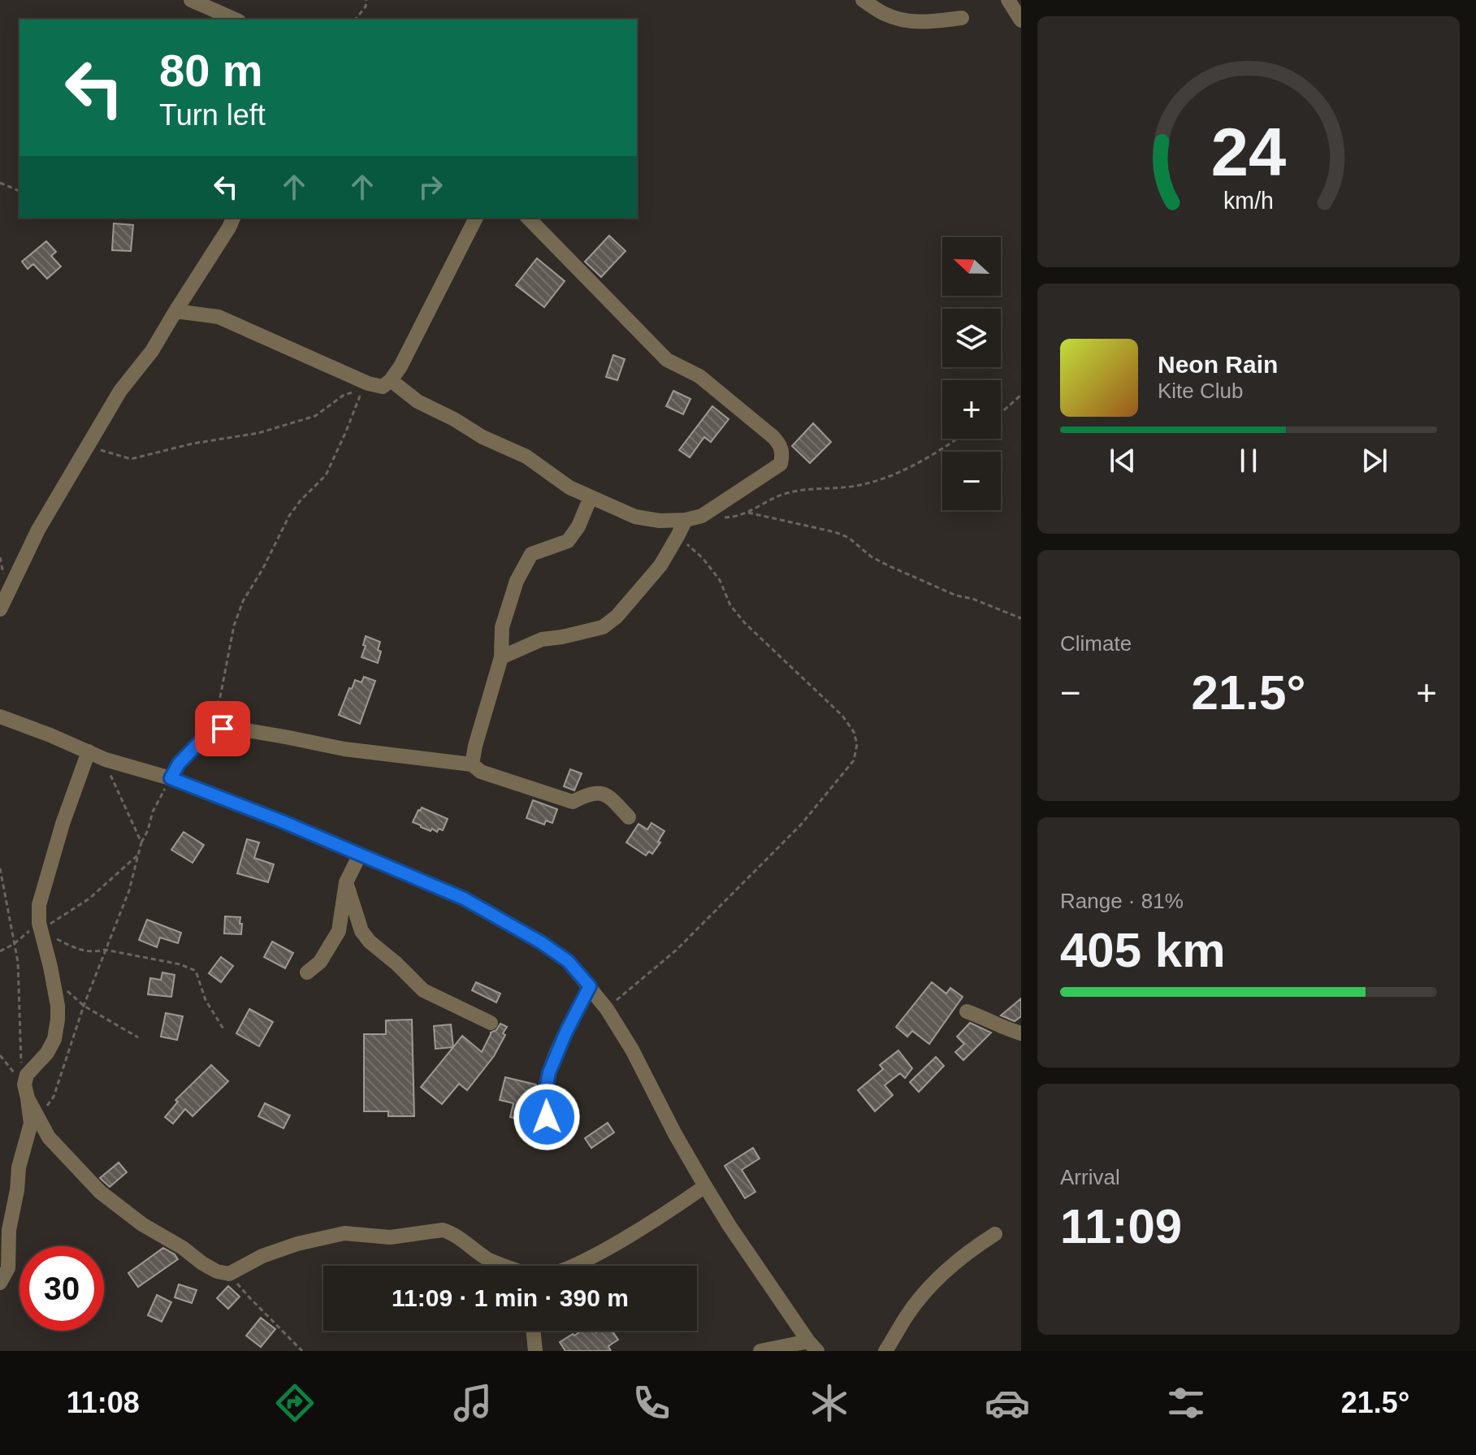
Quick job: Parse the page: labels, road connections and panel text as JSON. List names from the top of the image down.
{
  "north": "left",
  "page": {
    "turn": ["80 m", "Turn left"],
    "map_buttons": ["+", "−"],
    "song": ["Neon Rain", "Kite Club"],
    "tile": [
      "Climate",
      ["Range · 81%", "405 km"],
      ["Arrival", "11:09"]
    ],
    "heat": ["−", "21.5°", "+"],
    "limit": "30",
    "trip": "11:09 · 1 min · 390 m",
    "tabs": ["11:08", "21.5°"],
    "gauge": ["24", "km/h"]
  }
}
